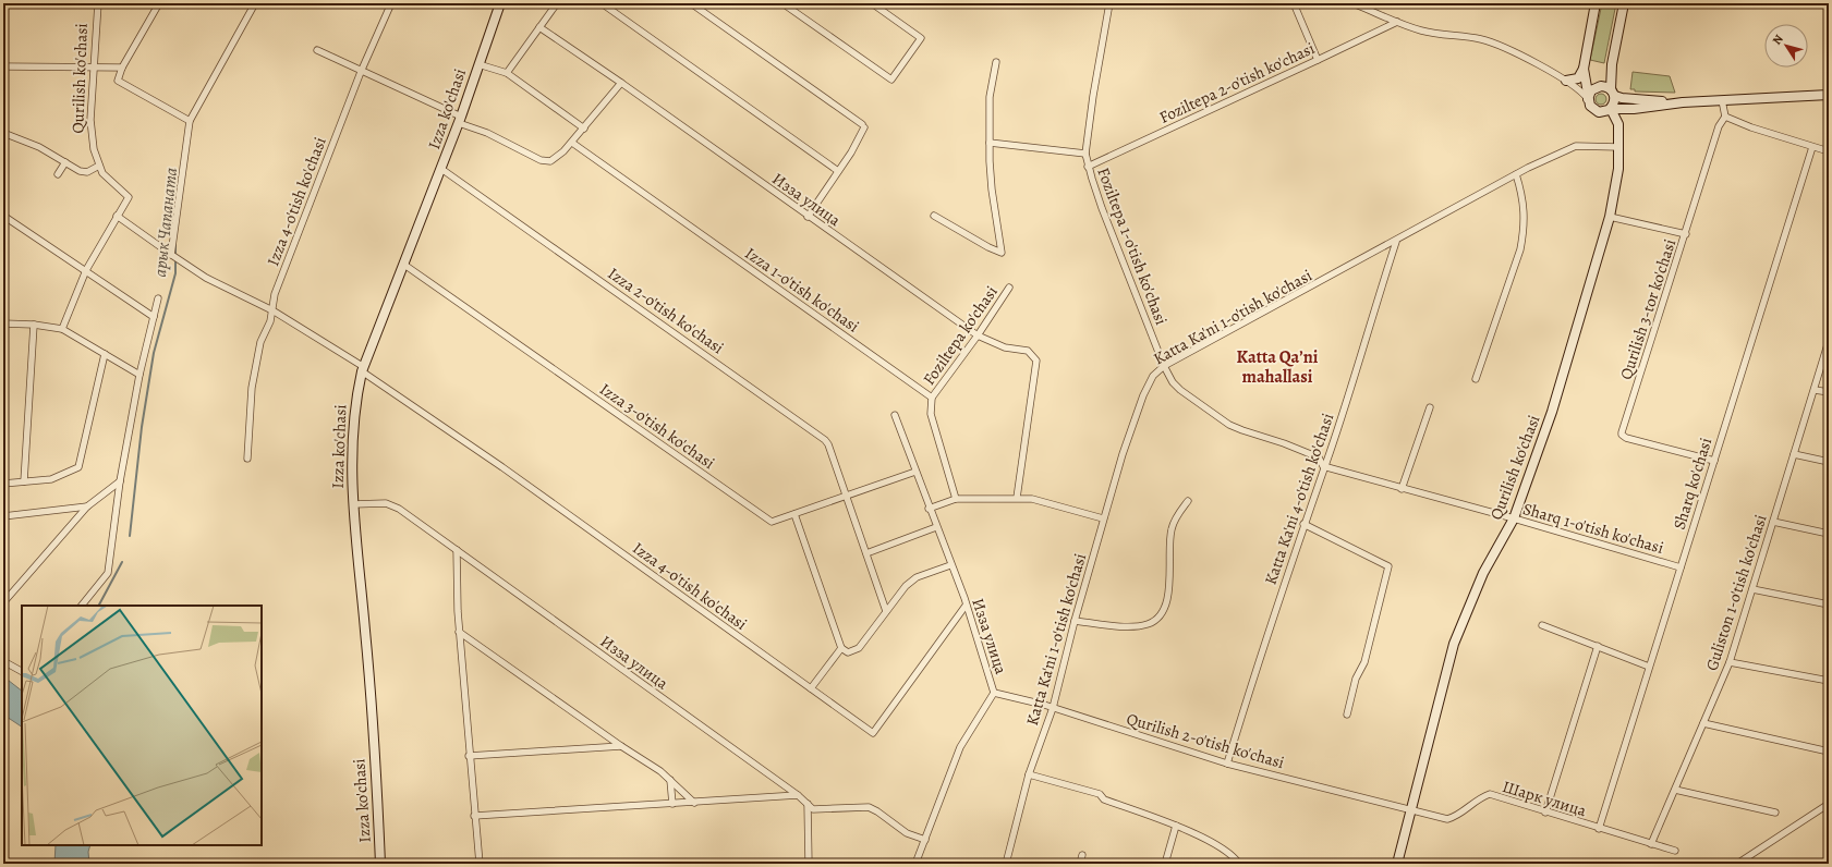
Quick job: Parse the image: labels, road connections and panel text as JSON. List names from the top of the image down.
{
  "streets": {
    "main road": ["Qurilish ko'chasi", "Izza ko'chasi"],
    "street": [
      "Foziltepa 2-o'tish ko'chasi",
      "Изза улица",
      "Izza 4-o'tish ko'chasi",
      "Foziltepa 1-o'tish ko'chasi",
      "Izza 1-o'tish ko'chasi",
      "Qurilish 3-tor ko'chasi",
      "Izza 2-o'tish ko'chasi",
      "Katta Ka'ni 1-o'tish ko'chasi",
      "Foziltepa ko'chasi",
      "Izza 3-o'tish ko'chasi",
      "Sharq ko'chasi",
      "Katta Ka'ni 4-o'tish ko'chasi",
      "Sharq 1-o'tish ko'chasi",
      "Guliston 1-o'tish ko'chasi",
      "Qurilish 2-o'tish ko'chasi",
      "Шарк улица"
    ]
  },
  "crossings": [
    ["Qurilish ko'chasi", "Katta Ka'ni 1-o'tish ko'chasi"],
    ["Qurilish ko'chasi", "Sharq 1-o'tish ko'chasi"],
    ["Qurilish ko'chasi", "Qurilish 2-o'tish ko'chasi"],
    ["Qurilish ko'chasi", "Шарк улица"],
    ["Foziltepa 2-o'tish ko'chasi", "Foziltepa 1-o'tish ko'chasi"],
    ["Izza ko'chasi", "Изза улица"],
    ["Izza ko'chasi", "Izza 4-o'tish ko'chasi"],
    ["Izza ko'chasi", "Izza 2-o'tish ko'chasi"],
    ["Izza ko'chasi", "Izza 3-o'tish ko'chasi"],
    ["Изза улица", "Izza 4-o'tish ko'chasi"],
    ["Изза улица", "Foziltepa ko'chasi"],
    ["Изза улица", "Izza 3-o'tish ko'chasi"],
    ["Изза улица", "Qurilish 2-o'tish ko'chasi"],
    ["Foziltepa 1-o'tish ko'chasi", "Katta Ka'ni 1-o'tish ko'chasi"],
    ["Foziltepa 1-o'tish ko'chasi", "Katta Ka'ni 4-o'tish ko'chasi"],
    ["Foziltepa 1-o'tish ko'chasi", "Sharq 1-o'tish ko'chasi"],
    ["Izza 1-o'tish ko'chasi", "Foziltepa ko'chasi"],
    ["Qurilish 3-tor ko'chasi", "Sharq ko'chasi"],
    ["Izza 2-o'tish ko'chasi", "Izza 3-o'tish ko'chasi"],
    ["Katta Ka'ni 1-o'tish ko'chasi", "Katta Ka'ni 4-o'tish ko'chasi"],
    ["Katta Ka'ni 1-o'tish ko'chasi", "Qurilish 2-o'tish ko'chasi"],
    ["Sharq ko'chasi", "Sharq 1-o'tish ko'chasi"],
    ["Sharq ko'chasi", "Шарк улица"],
    ["Katta Ka'ni 4-o'tish ko'chasi", "Sharq 1-o'tish ko'chasi"],
    ["Katta Ka'ni 4-o'tish ko'chasi", "Qurilish 2-o'tish ko'chasi"],
    ["Guliston 1-o'tish ko'chasi", "Шарк улица"],
    ["Qurilish 2-o'tish ko'chasi", "Шарк улица"]
  ],
  "districts": ["Katta Qaʼni mahallasi"],
  "water": ["арык Чапаната"],
  "north": "top left"
}
